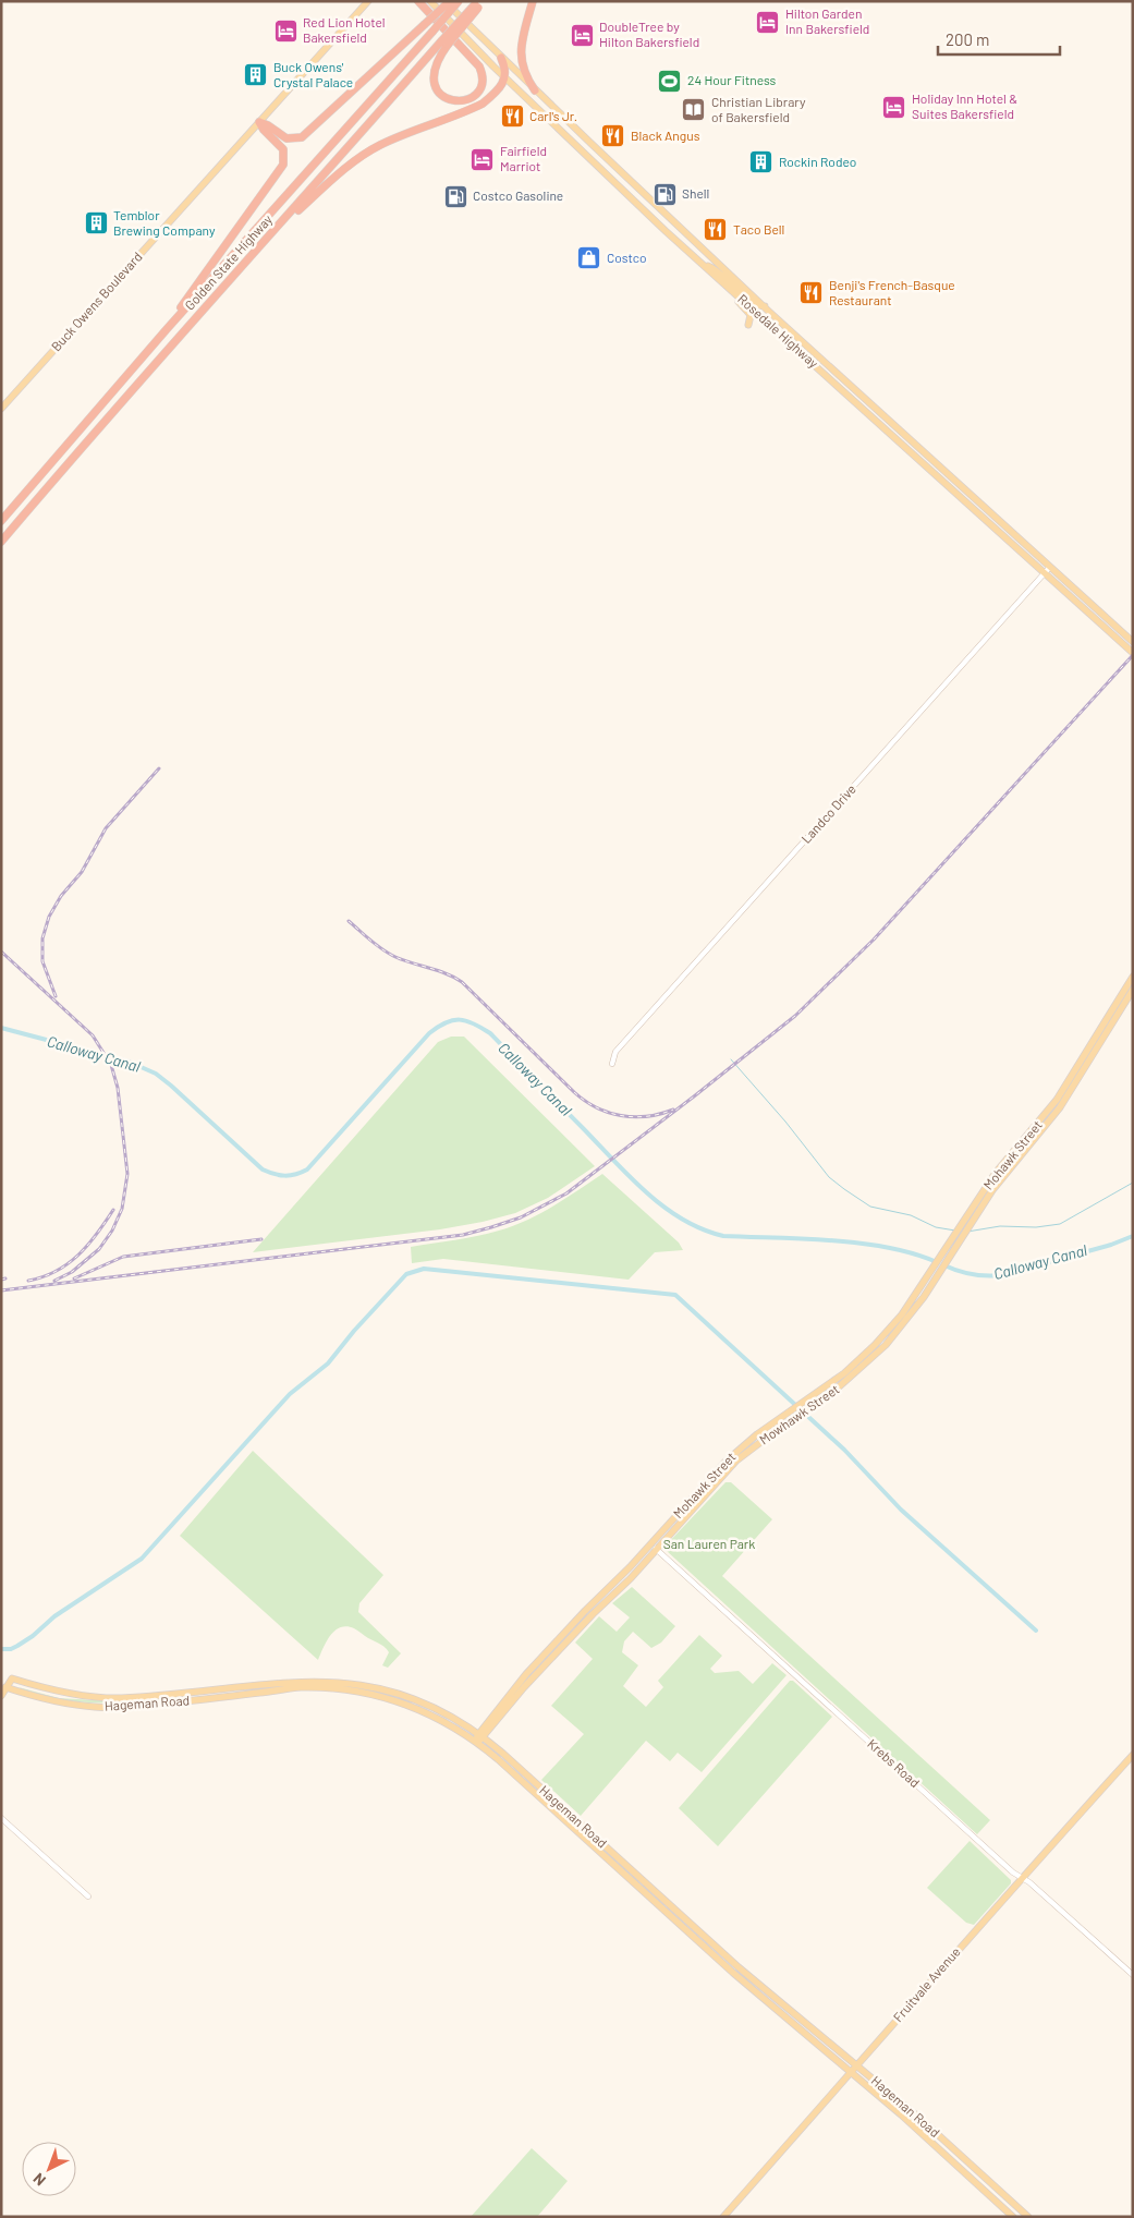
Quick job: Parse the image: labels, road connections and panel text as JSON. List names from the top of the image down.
{
  "streets": {
    "highway": ["Golden State Highway"],
    "main road": [
      "Buck Owens Boulevard",
      "Rosedale Highway",
      "Mohawk Street",
      "Mowhawk Street",
      "Hageman Road",
      "Fruitvale Avenue"
    ],
    "street": ["Landco Drive", "Krebs Road"]
  },
  "crossings": [
    ["Rosedale Highway", "Landco Drive"],
    ["Mohawk Street", "Mowhawk Street"],
    ["Mohawk Street", "Hageman Road"],
    ["Mohawk Street", "Krebs Road"],
    ["Mowhawk Street", "Krebs Road"],
    ["Hageman Road", "Fruitvale Avenue"],
    ["Krebs Road", "Fruitvale Avenue"]
  ],
  "water": ["Calloway Canal"],
  "parks": ["San Lauren Park"],
  "places": {
    "hotel": [
      "Hilton Garden Inn Bakersfield",
      "Red Lion Hotel Bakersfield",
      "DoubleTree by Hilton Bakersfield",
      "Holiday Inn Hotel & Suites Bakersfield",
      "Fairfield Marriot"
    ],
    "building": ["Buck Owens' Crystal Palace", "Rockin Rodeo", "Temblor Brewing Company"],
    "sports": ["24 Hour Fitness"],
    "library": ["Christian Library of Bakersfield"],
    "restaurant": [
      "Carl's Jr.",
      "Black Angus",
      "Taco Bell",
      "Benji's French-Basque Restaurant"
    ],
    "fuel station": ["Shell", "Costco Gasoline"],
    "shop": ["Costco"]
  },
  "scale_bar": "200 m",
  "north": "bottom left"
}
